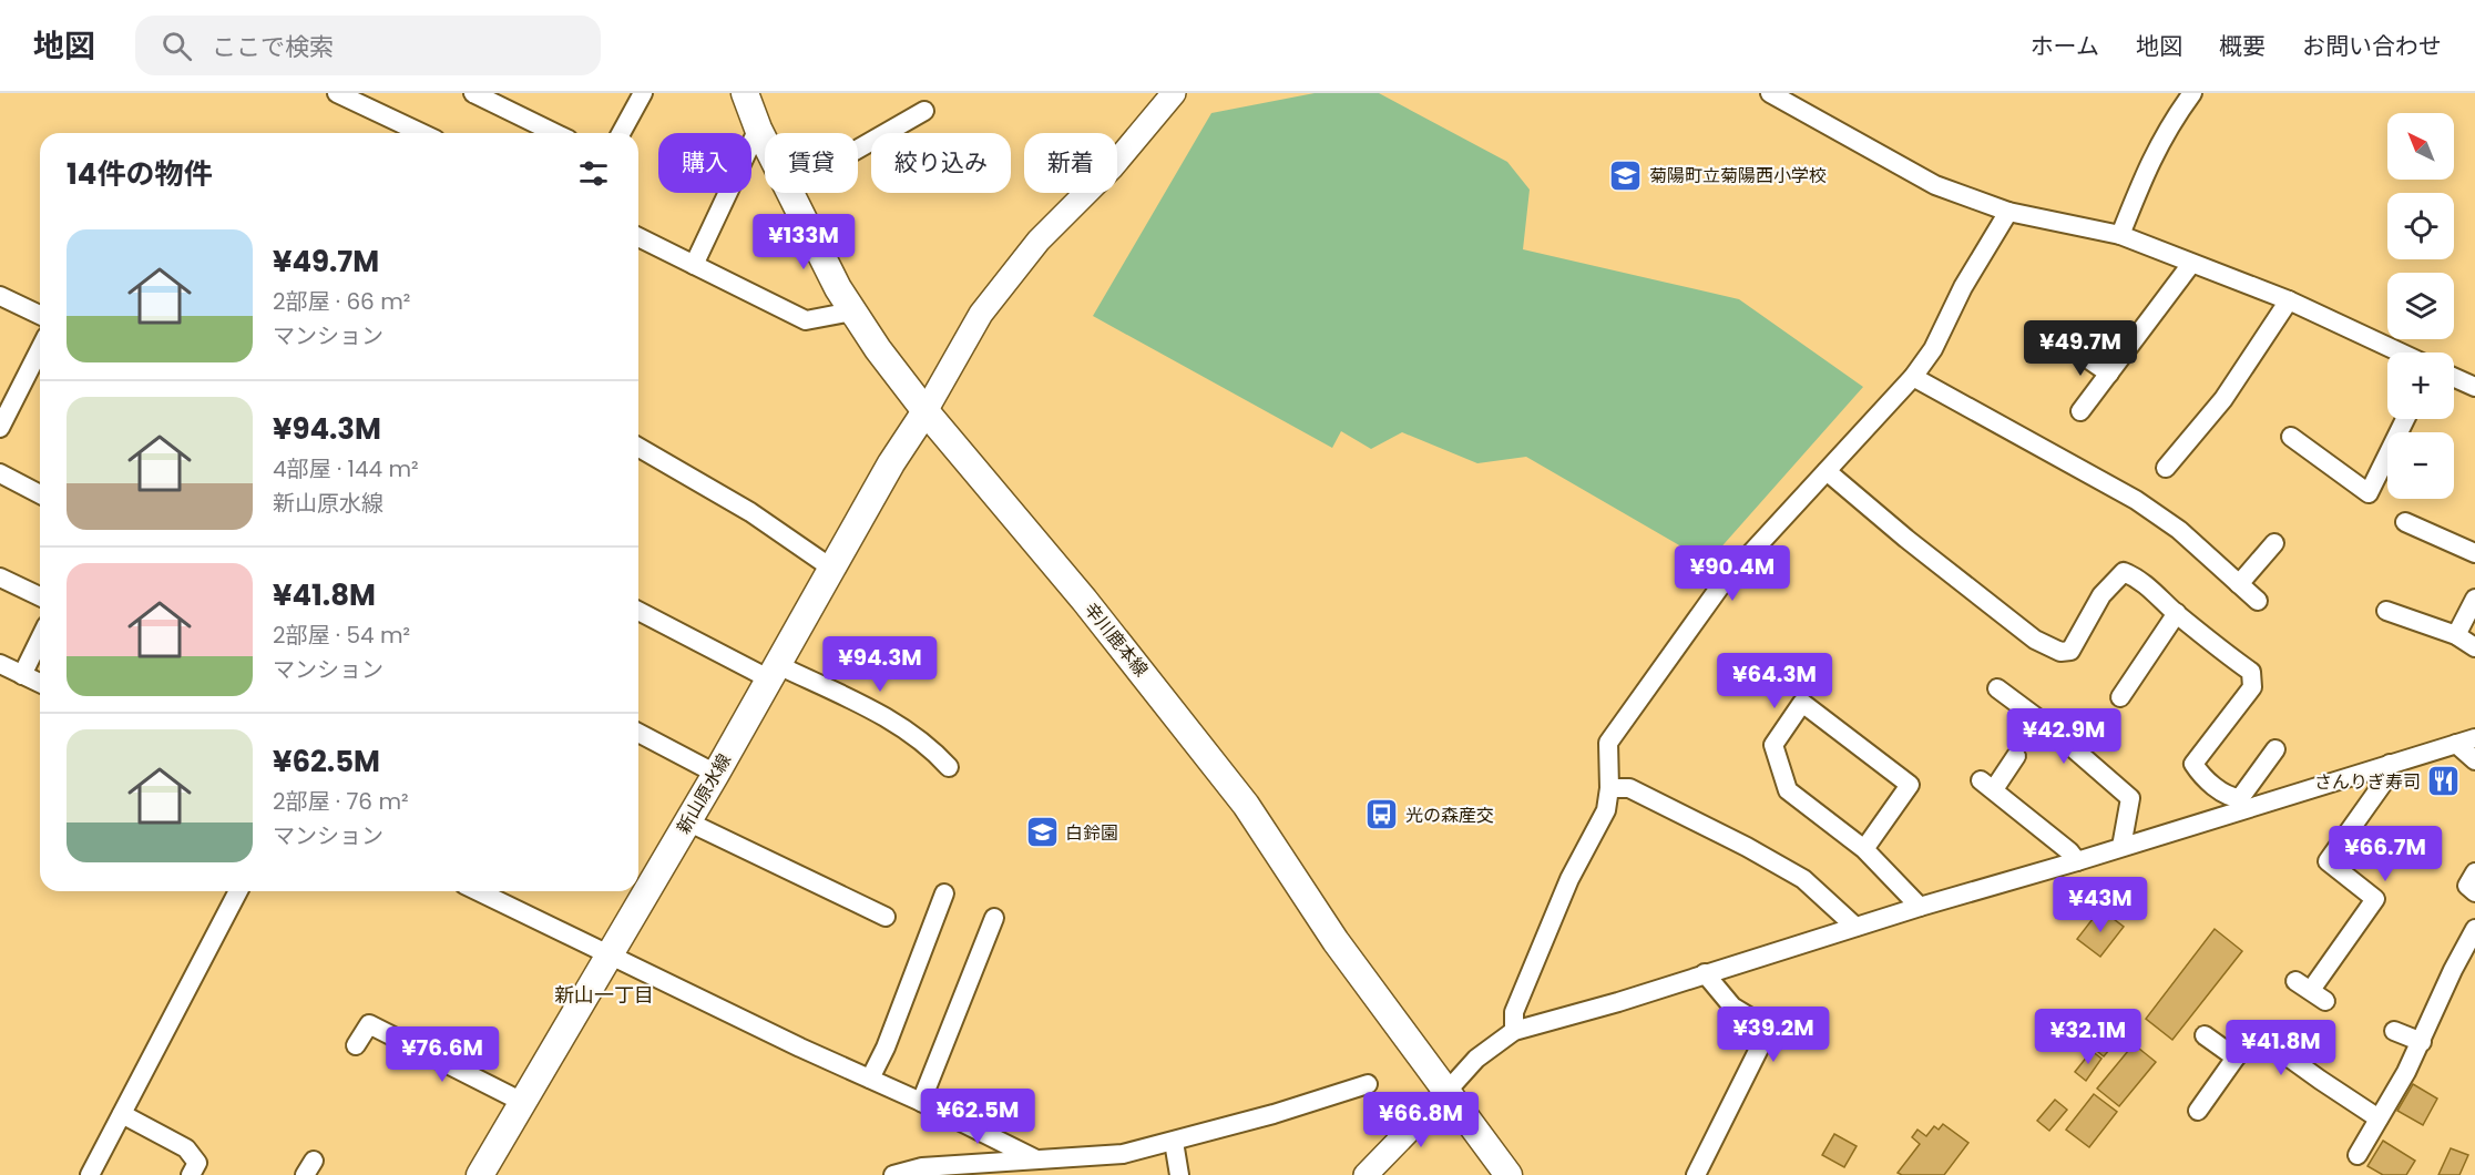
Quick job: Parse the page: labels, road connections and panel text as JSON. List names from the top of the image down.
{
  "streets": {
    "main road": ["辛川鹿本線", "新山原水線"]
  },
  "crossings": [
    ["辛川鹿本線", "新山原水線"]
  ],
  "districts": ["新山一丁目"],
  "places": {
    "school or university": ["菊陽町立菊陽西小学校", "白鈴園"],
    "restaurant": ["さんりぎ寿司"],
    "bus stop": ["光の森産交"]
  },
  "north": "top left",
  "page": {
    "header": "地図",
    "search": "ここで検索",
    "nav": [
      "ホーム",
      "地図",
      "概要",
      "お問い合わせ"
    ],
    "map_buttons": ["+", "−"],
    "chip": [
      "購入",
      "賃貸",
      "絞り込み",
      "新着"
    ],
    "heading": "14件の物件",
    "list": [
      {
        "name": "¥49.7M",
        "note": "2部屋 · 66 m² · マンション"
      },
      {
        "name": "¥94.3M",
        "note": "4部屋 · 144 m² · 新山原水線"
      },
      {
        "name": "¥41.8M",
        "note": "2部屋 · 54 m² · マンション"
      },
      {
        "name": "¥62.5M",
        "note": "2部屋 · 76 m² · マンション"
      }
    ],
    "price": [
      "¥133M",
      "¥49.7M",
      "¥90.4M",
      "¥94.3M",
      "¥64.3M",
      "¥42.9M",
      "¥66.7M",
      "¥43M",
      "¥39.2M",
      "¥32.1M",
      "¥41.8M",
      "¥76.6M",
      "¥62.5M",
      "¥66.8M"
    ]
  }
}
